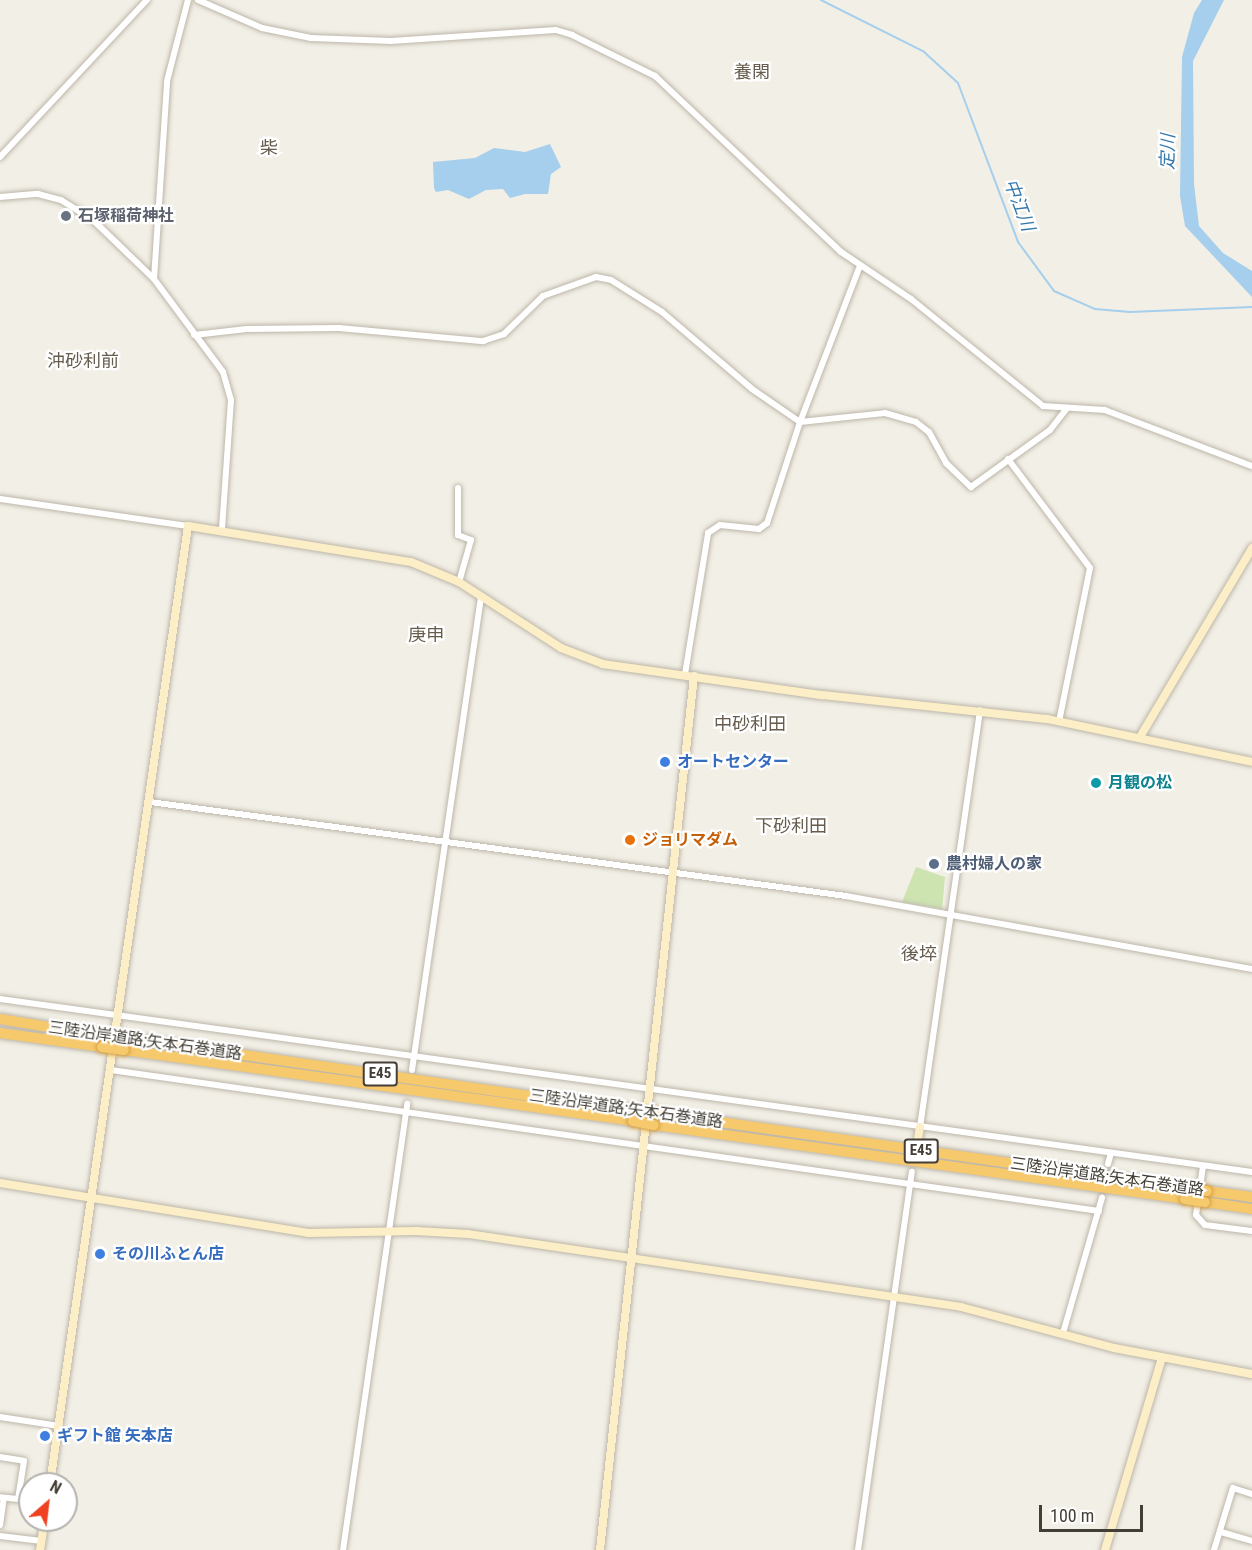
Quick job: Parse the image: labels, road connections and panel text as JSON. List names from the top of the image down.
{
  "streets": {
    "highway": ["三陸沿岸道路;矢本石巻道路", "E45"]
  },
  "districts": [
    "養閑",
    "柴",
    "沖砂利前",
    "庚申",
    "中砂利田",
    "下砂利田",
    "後埣"
  ],
  "water": ["定川", "中江川"],
  "places": [
    "石塚稲荷神社",
    "オートセンター",
    "月観の松",
    "ジョリマダム",
    "農村婦人の家",
    "その川ふとん店",
    "ギフト館 矢本店"
  ],
  "scale_bar": "100 m",
  "north": "top right"
}
